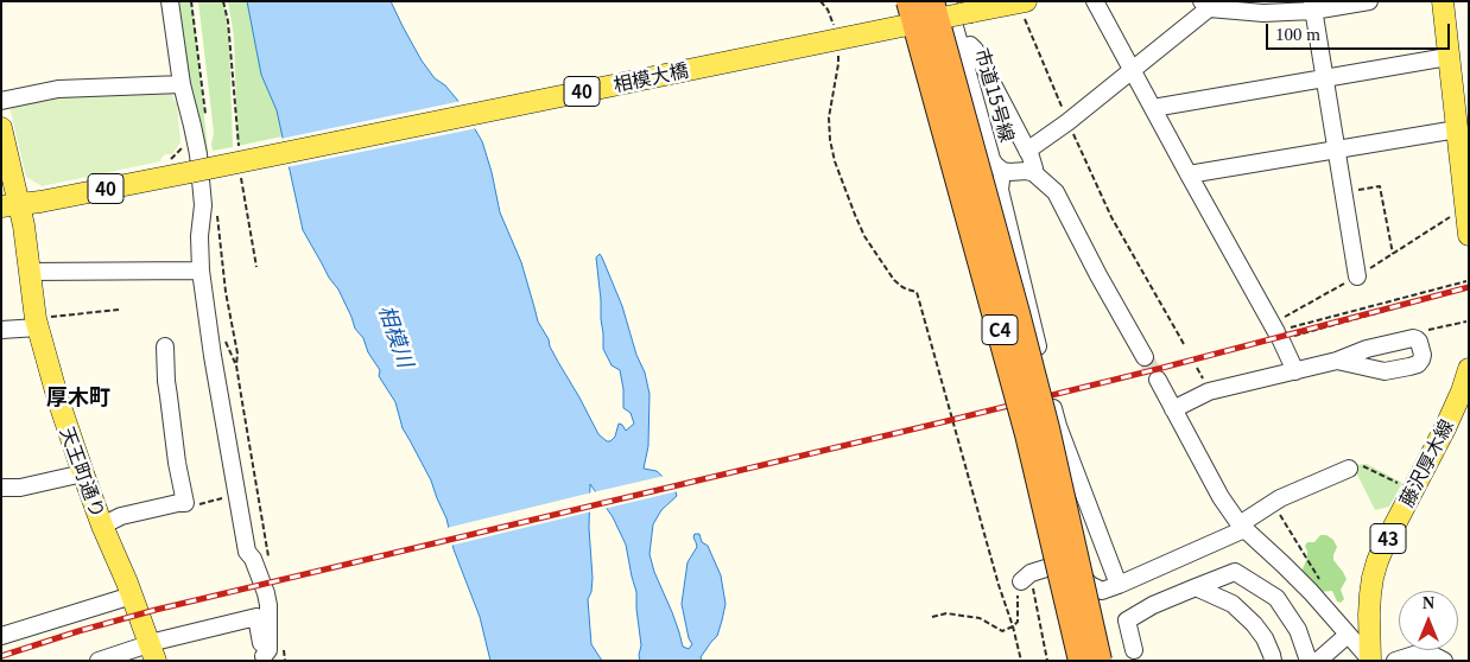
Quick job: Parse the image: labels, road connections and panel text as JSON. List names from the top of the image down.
{
  "streets": {
    "highway": ["C4"],
    "main road": [
      "相模大橋",
      "40",
      "藤沢厚木線",
      "天王町通り",
      "43"
    ],
    "street": ["市道15号線"]
  },
  "crossings": [
    ["相模大橋", "天王町通り"],
    ["市道15号線", "C4"]
  ],
  "districts": ["厚木町"],
  "water": ["相模川"],
  "scale_bar": "100 m",
  "north": "top"
}
